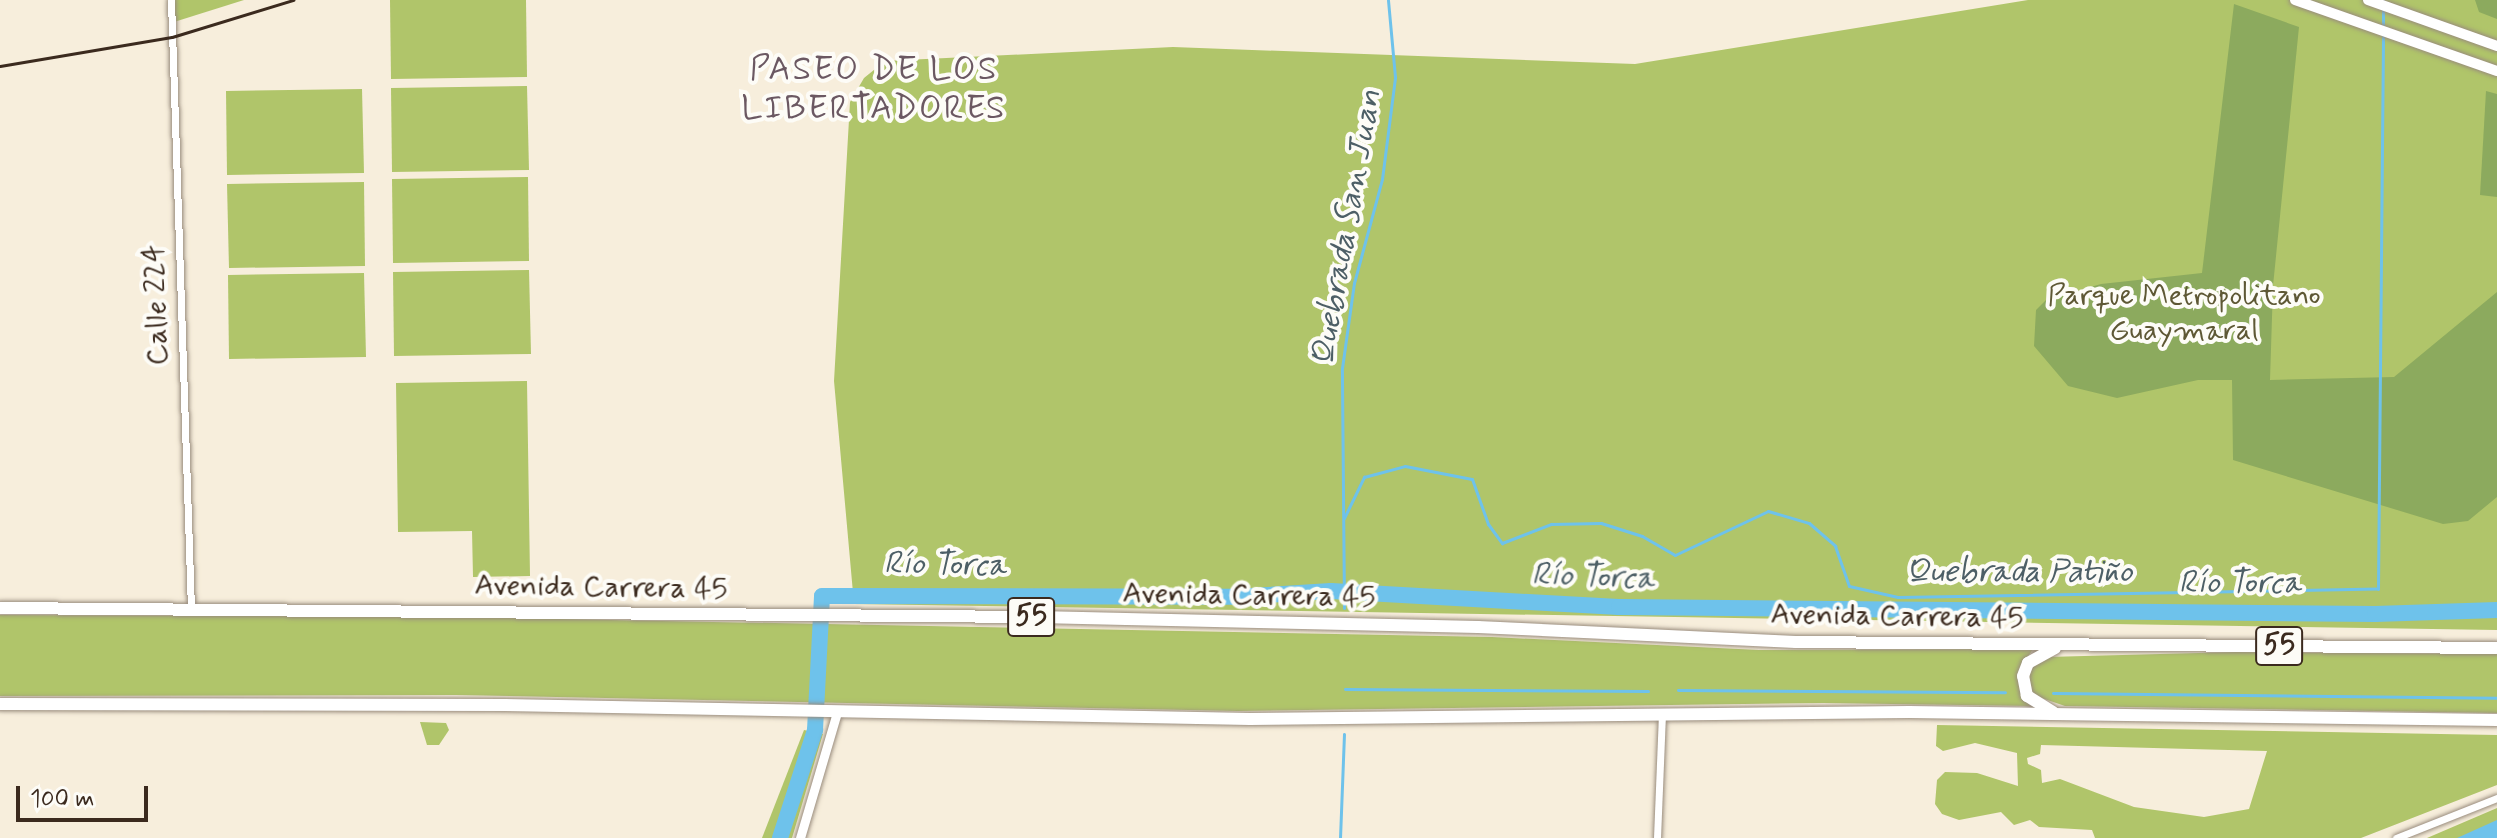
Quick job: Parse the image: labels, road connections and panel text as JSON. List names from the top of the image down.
{
  "streets": {
    "highway": ["Avenida Carrera 45", "55"],
    "street": ["Calle 224"]
  },
  "crossings": [
    ["Calle 224", "Avenida Carrera 45"]
  ],
  "districts": ["PASEO DE LOS LIBERTADORES"],
  "water": ["Quebrada San Juan", "Río Torca", "Quebrada Patiño"],
  "parks": ["Parque Metropolitano Guaymaral"],
  "scale_bar": "100 m"
}
